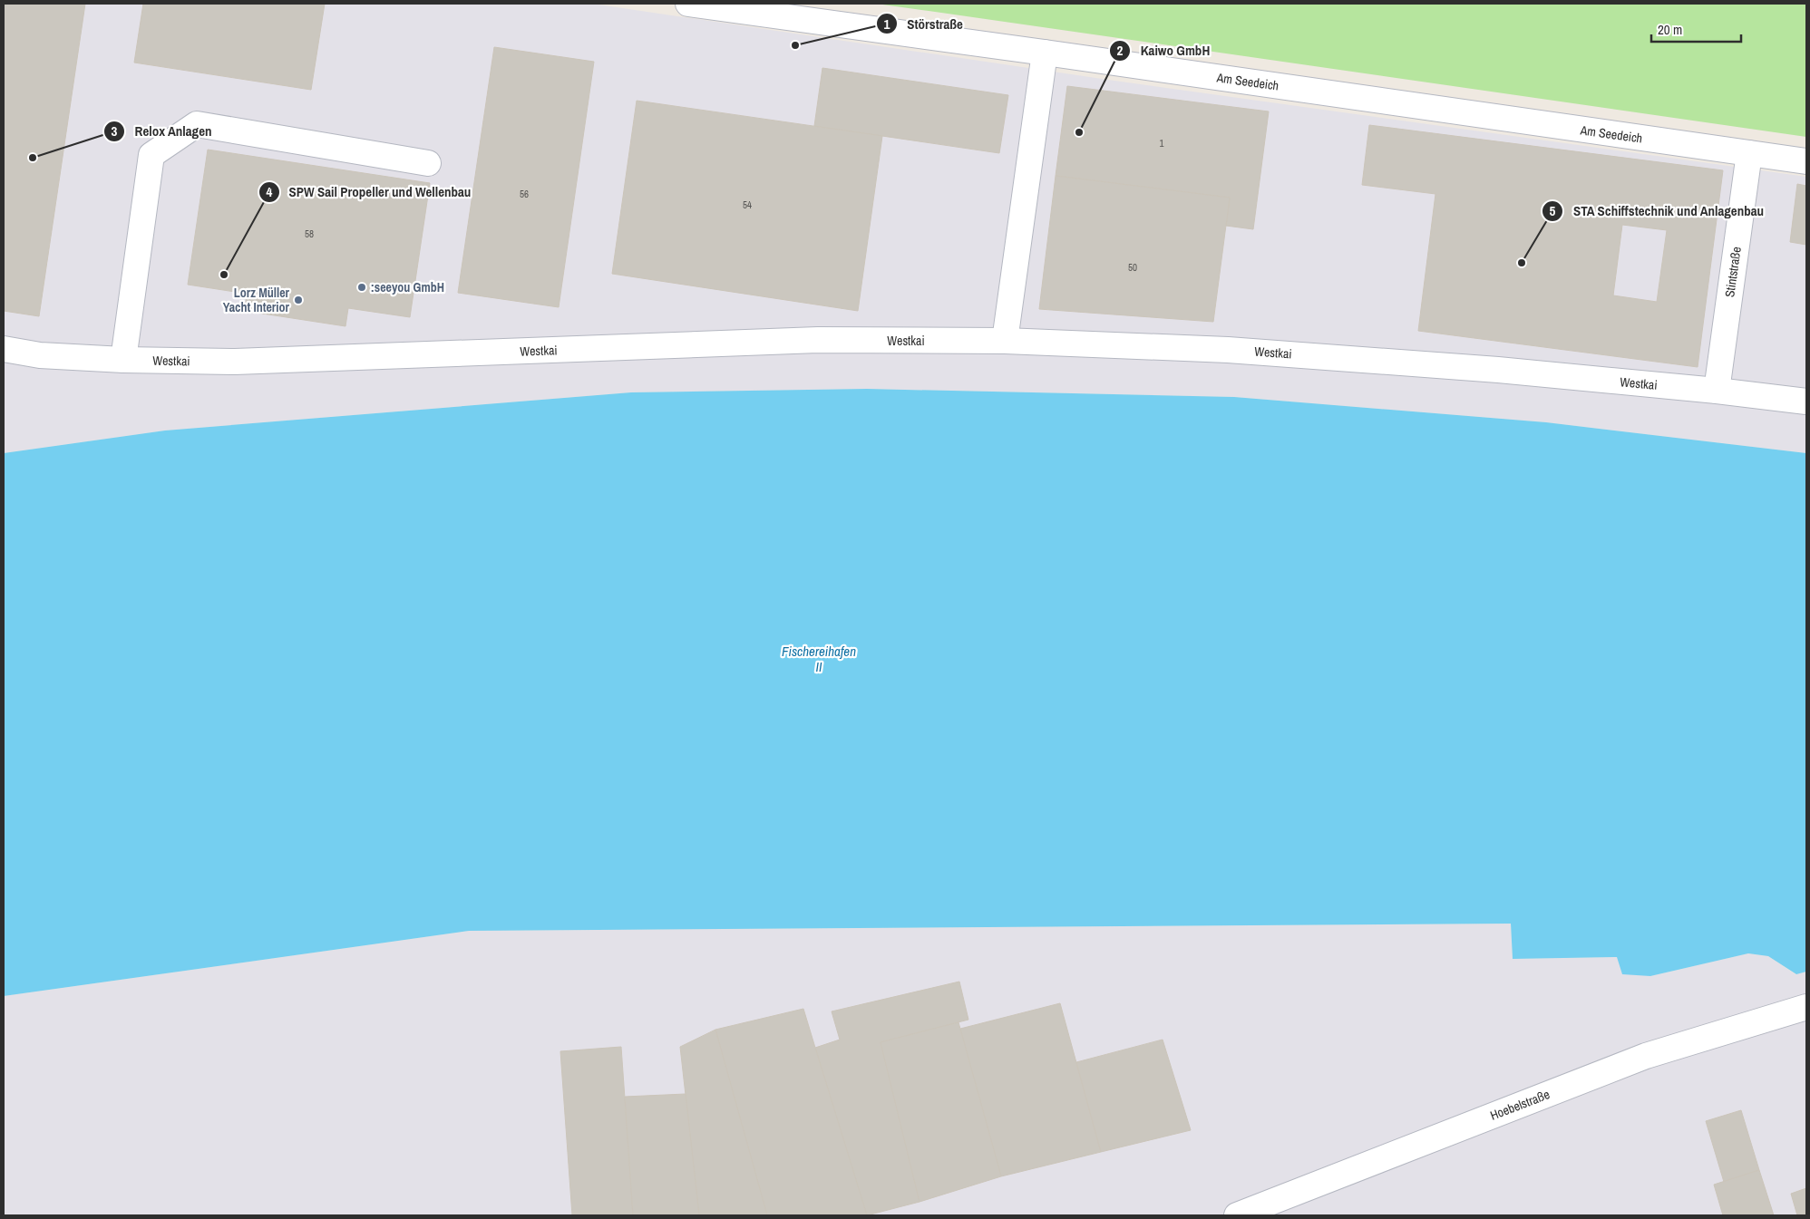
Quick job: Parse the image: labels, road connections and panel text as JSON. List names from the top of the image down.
{
  "streets": {
    "street": [
      "Am Seedeich",
      "Stintstraße",
      "Westkai",
      "Hoebelstraße"
    ]
  },
  "crossings": [
    ["Am Seedeich", "Stintstraße"],
    ["Stintstraße", "Westkai"]
  ],
  "water": ["Fischereihafen II"],
  "places": [
    "Störstraße",
    "Kaiwo GmbH",
    "Relox Anlagen",
    "STA Schiffstechnik und Anlagenbau",
    "SPW Sail Propeller und Wellenbau",
    ":seeyou GmbH",
    "Lorz Müller Yacht Interior"
  ],
  "house_numbers": [
    "1",
    "56",
    "54",
    "58",
    "50"
  ],
  "scale_bar": "20 m"
}
